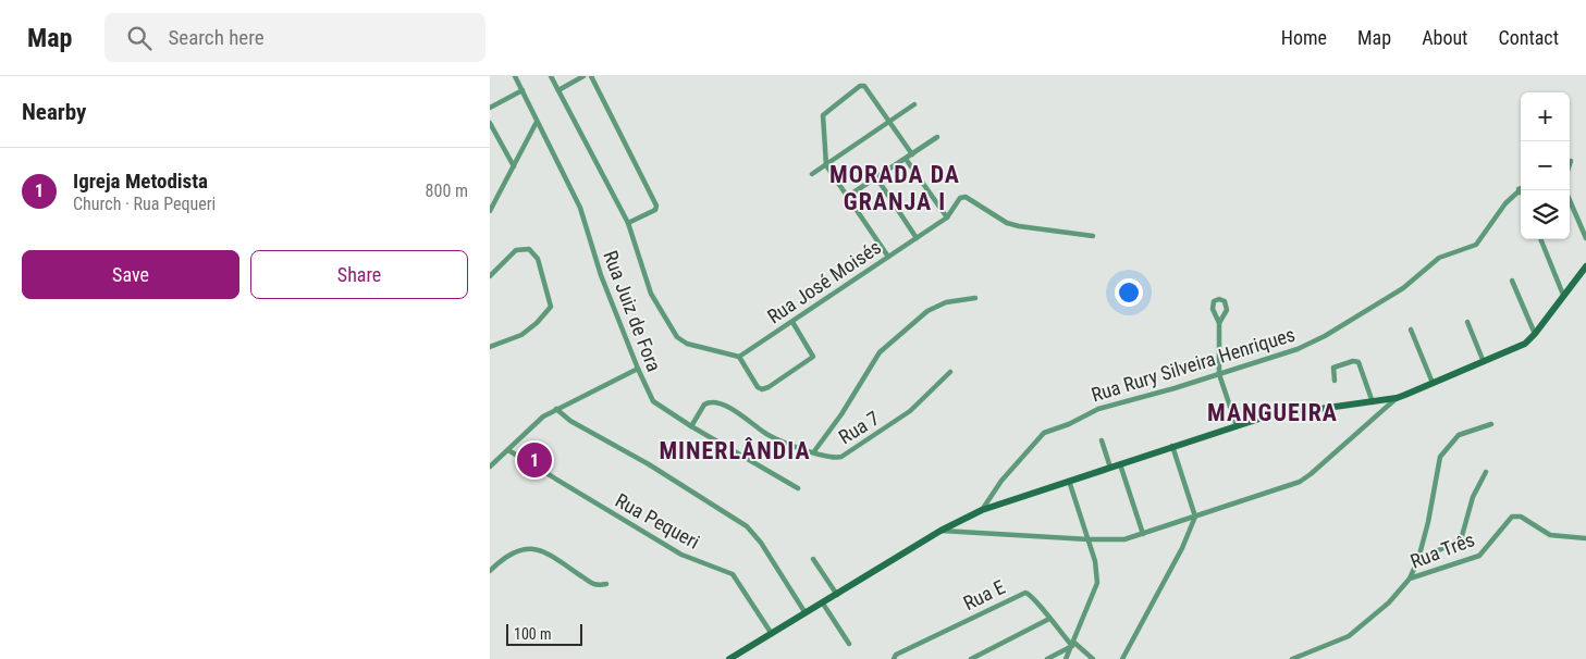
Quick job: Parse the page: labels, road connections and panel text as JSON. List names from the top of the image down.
{
  "streets": {
    "street": [
      "Rua José Moisés",
      "Rua Juiz de Fora",
      "Rua Rury Silveira Henriques",
      "Rua 7",
      "Rua Pequeri",
      "Rua Três",
      "Rua E"
    ]
  },
  "crossings": [
    ["Rua Juiz de Fora", "Rua 7"]
  ],
  "districts": ["MORADA DA GRANJA I", "MANGUEIRA", "MINERLÂNDIA"],
  "scale_bar": "100 m",
  "page": {
    "header": "Map",
    "search": "Search here",
    "nav": [
      "Home",
      "Map",
      "About",
      "Contact"
    ],
    "heading": "Nearby",
    "map_buttons": ["+", "−"],
    "list": [
      {
        "mark": "1",
        "name": "Igreja Metodista",
        "note": "Church · Rua Pequeri",
        "value": "800 m"
      }
    ],
    "buttons": ["Save", "Share"],
    "pins": "1",
    "scale": "100 m"
  }
}
